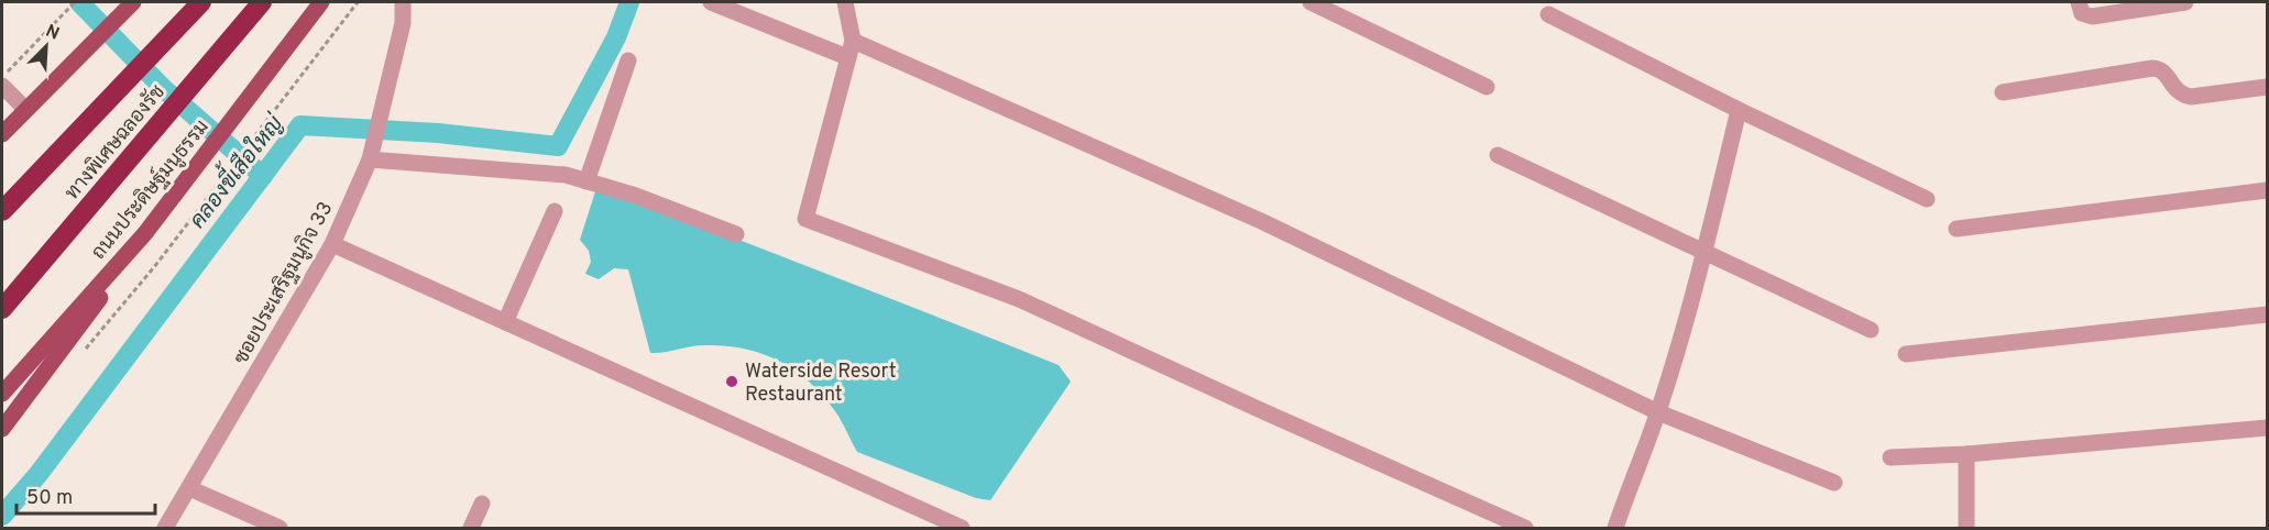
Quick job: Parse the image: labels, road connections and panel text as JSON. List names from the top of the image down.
{
  "streets": {
    "highway": ["ทางพิเศษฉลองรัช"],
    "main road": ["ถนนประดิษฐ์มนูธรรม"],
    "street": ["ซอยประเสริฐมนูกิจ 33"]
  },
  "water": ["คลองขี้เสือใหญ่"],
  "places": ["Waterside Resort Restaurant"],
  "scale_bar": "50 m",
  "north": "top right"
}
